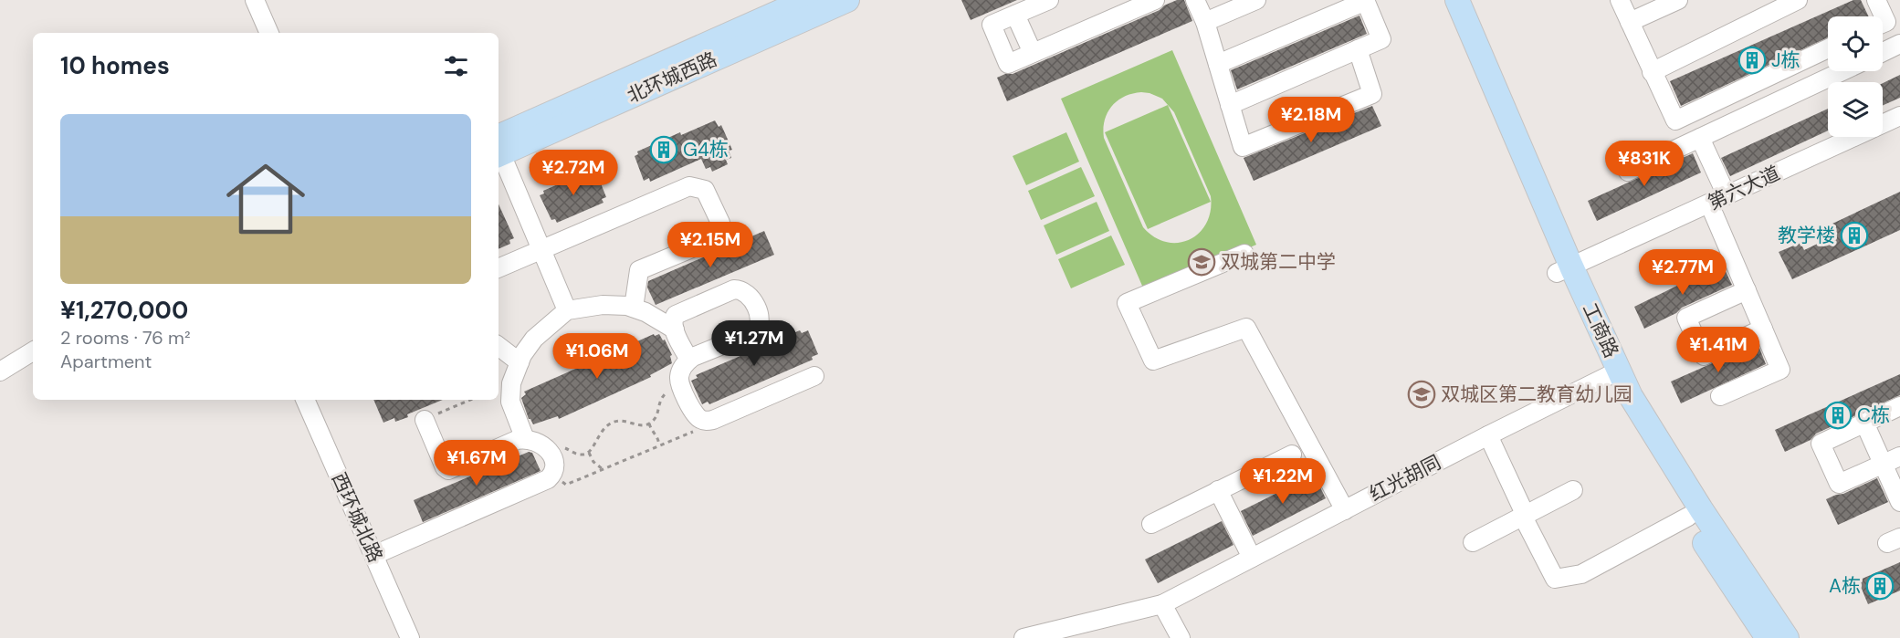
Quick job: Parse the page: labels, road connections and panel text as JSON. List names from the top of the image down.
{
  "streets": {
    "main road": ["北环城西路", "工商路"],
    "street": ["第六大道", "红光胡同", "西环城北路"]
  },
  "crossings": [
    ["第六大道", "工商路"],
    ["工商路", "红光胡同"]
  ],
  "places": {
    "building": [
      "J栋",
      "G4栋",
      "教学楼",
      "C栋",
      "A栋"
    ],
    "school or university": ["双城第二中学", "双城区第二教育幼儿园"]
  },
  "page": {
    "heading": "10 homes",
    "price": [
      "¥2.18M",
      "¥831K",
      "¥2.72M",
      "¥2.15M",
      "¥2.77M",
      "¥1.27M",
      "¥1.41M",
      "¥1.06M",
      "¥1.67M",
      "¥1.22M"
    ],
    "list": [
      {
        "name": "¥1,270,000",
        "note": "2 rooms · 76 m² · Apartment"
      }
    ]
  }
}
